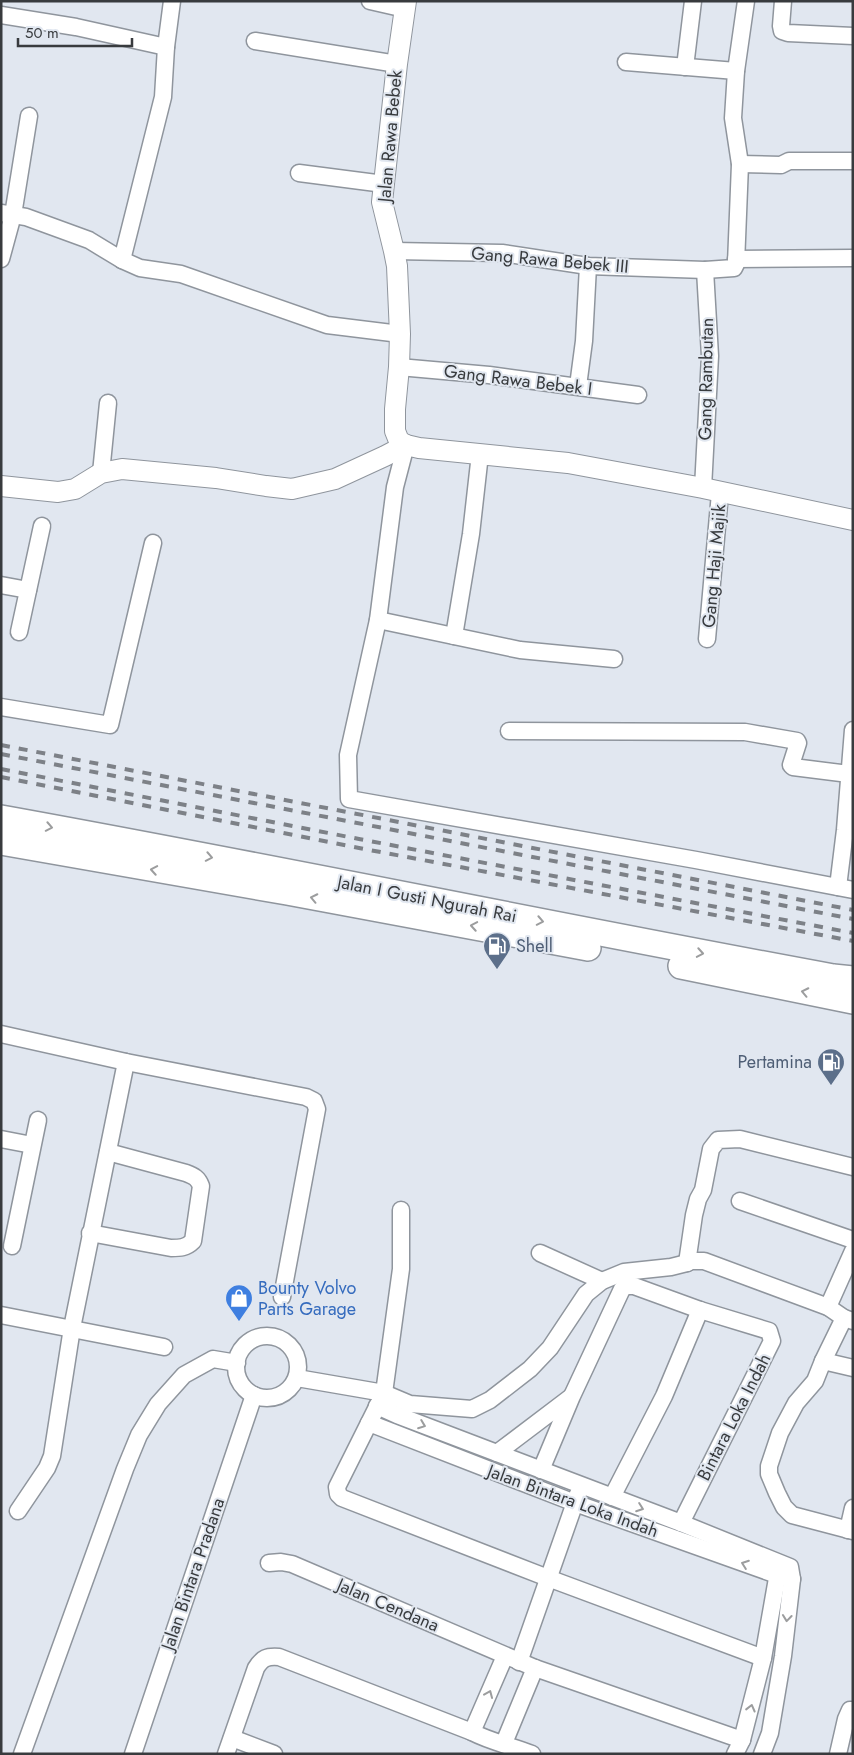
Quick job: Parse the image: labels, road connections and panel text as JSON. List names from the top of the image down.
{
  "streets": {
    "main road": ["Jalan I Gusti Ngurah Rai"],
    "street": [
      "Jalan Rawa Bebek",
      "Gang Rawa Bebek III",
      "Gang Rambutan",
      "Gang Rawa Bebek I",
      "Gang Haji Majik",
      "Bintara Loka Indah",
      "Jalan Bintara Loka Indah",
      "Jalan Bintara Pradana",
      "Jalan Cendana"
    ]
  },
  "crossings": [
    ["Jalan Rawa Bebek", "Gang Rawa Bebek III"],
    ["Jalan Rawa Bebek", "Gang Rawa Bebek I"],
    ["Gang Rawa Bebek III", "Gang Rambutan"],
    ["Gang Rambutan", "Gang Haji Majik"],
    ["Bintara Loka Indah", "Jalan Bintara Loka Indah"]
  ],
  "places": {
    "fuel station": ["Shell", "Pertamina"],
    "shop": ["Bounty Volvo Parts Garage"]
  },
  "scale_bar": "50 m"
}
